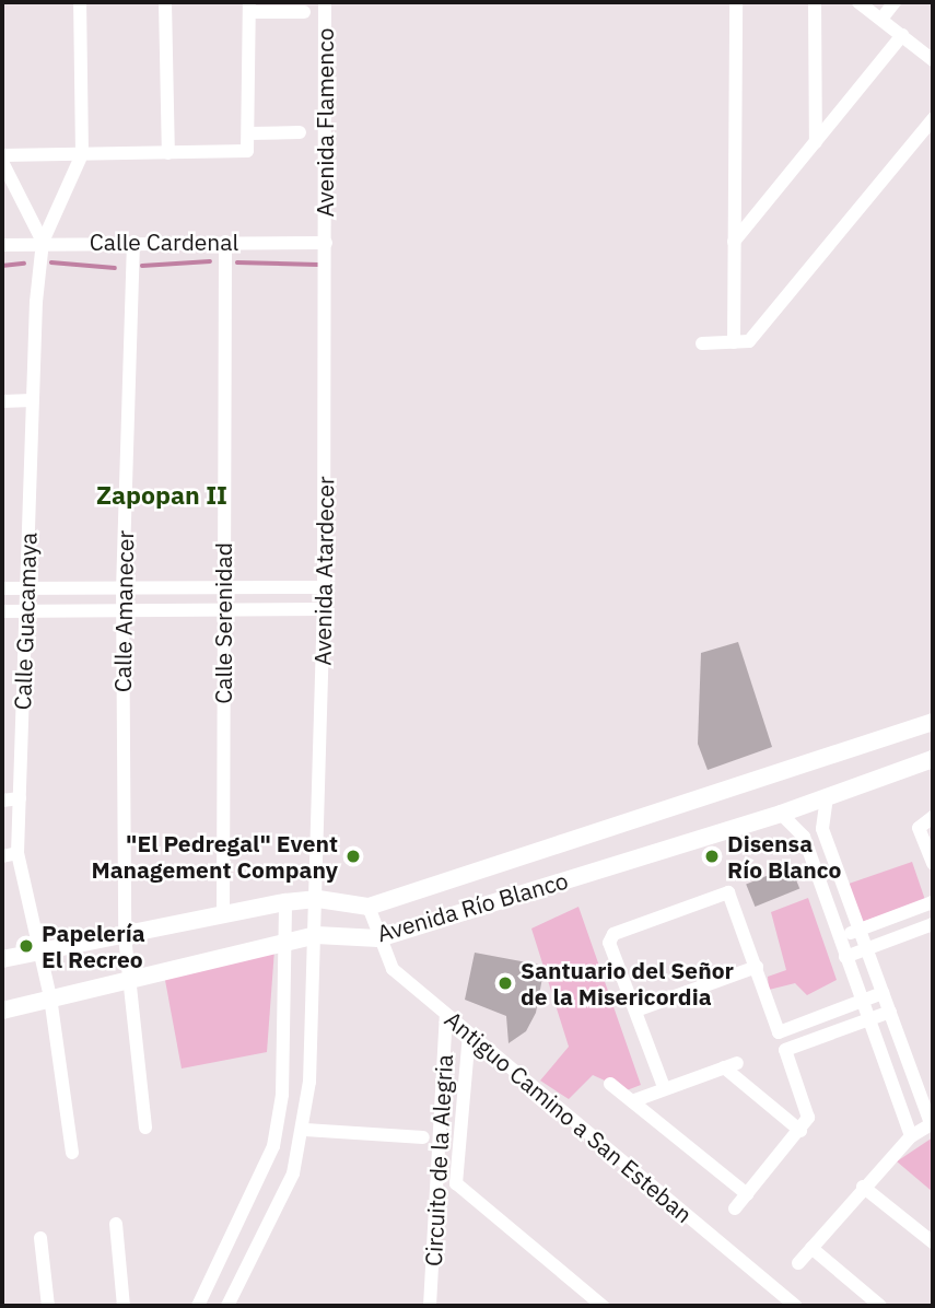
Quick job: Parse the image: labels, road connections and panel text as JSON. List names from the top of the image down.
{
  "streets": {
    "street": [
      "Avenida Flamenco",
      "Calle Cardenal",
      "Avenida Atardecer",
      "Calle Amanecer",
      "Calle Guacamaya",
      "Calle Serenidad",
      "Avenida Río Blanco",
      "Antiguo Camino a San Esteban",
      "Circuito de la Alegria"
    ]
  },
  "crossings": [
    ["Avenida Flamenco", "Calle Cardenal"],
    ["Avenida Flamenco", "Avenida Atardecer"],
    ["Calle Cardenal", "Avenida Atardecer"],
    ["Calle Cardenal", "Calle Amanecer"],
    ["Calle Cardenal", "Calle Guacamaya"],
    ["Calle Cardenal", "Calle Serenidad"],
    ["Avenida Atardecer", "Avenida Río Blanco"],
    ["Calle Amanecer", "Avenida Río Blanco"],
    ["Calle Guacamaya", "Avenida Río Blanco"],
    ["Calle Serenidad", "Avenida Río Blanco"],
    ["Avenida Río Blanco", "Antiguo Camino a San Esteban"],
    ["Antiguo Camino a San Esteban", "Circuito de la Alegria"]
  ],
  "districts": ["Zapopan II"],
  "places": [
    "\"El Pedregal\" Event Management Company",
    "Disensa Río Blanco",
    "Papelería El Recreo",
    "Santuario del Señor de la Misericordia"
  ]
}
